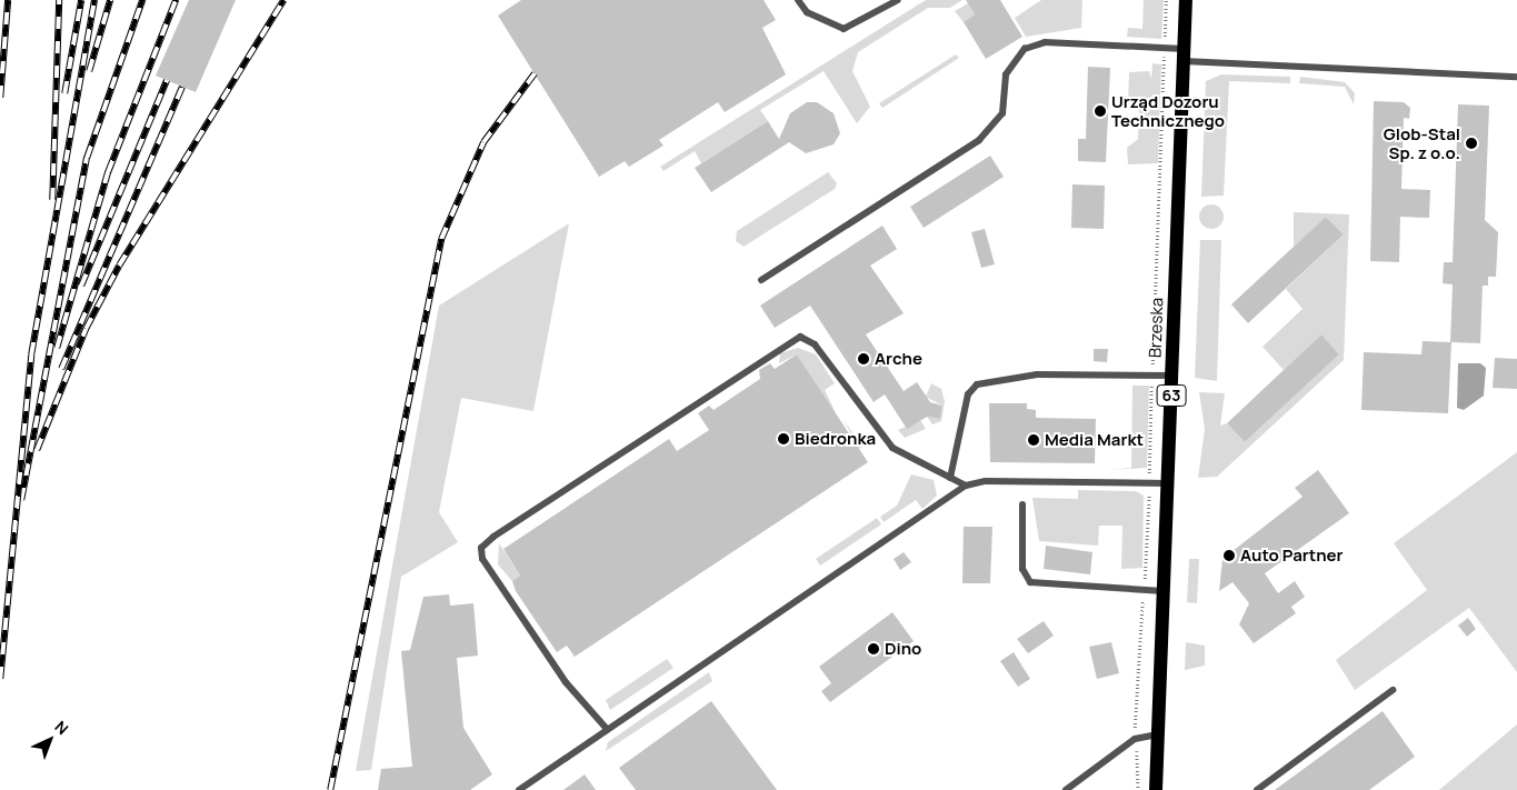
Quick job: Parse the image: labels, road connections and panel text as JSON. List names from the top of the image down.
{
  "streets": {
    "main road": ["Brzeska", "63"]
  },
  "places": [
    "Urząd Dozoru Technicznego",
    "Glob-Stal Sp. z o.o.",
    "Arche",
    "Biedronka",
    "Media Markt",
    "Auto Partner",
    "Dino"
  ],
  "north": "top right"
}
